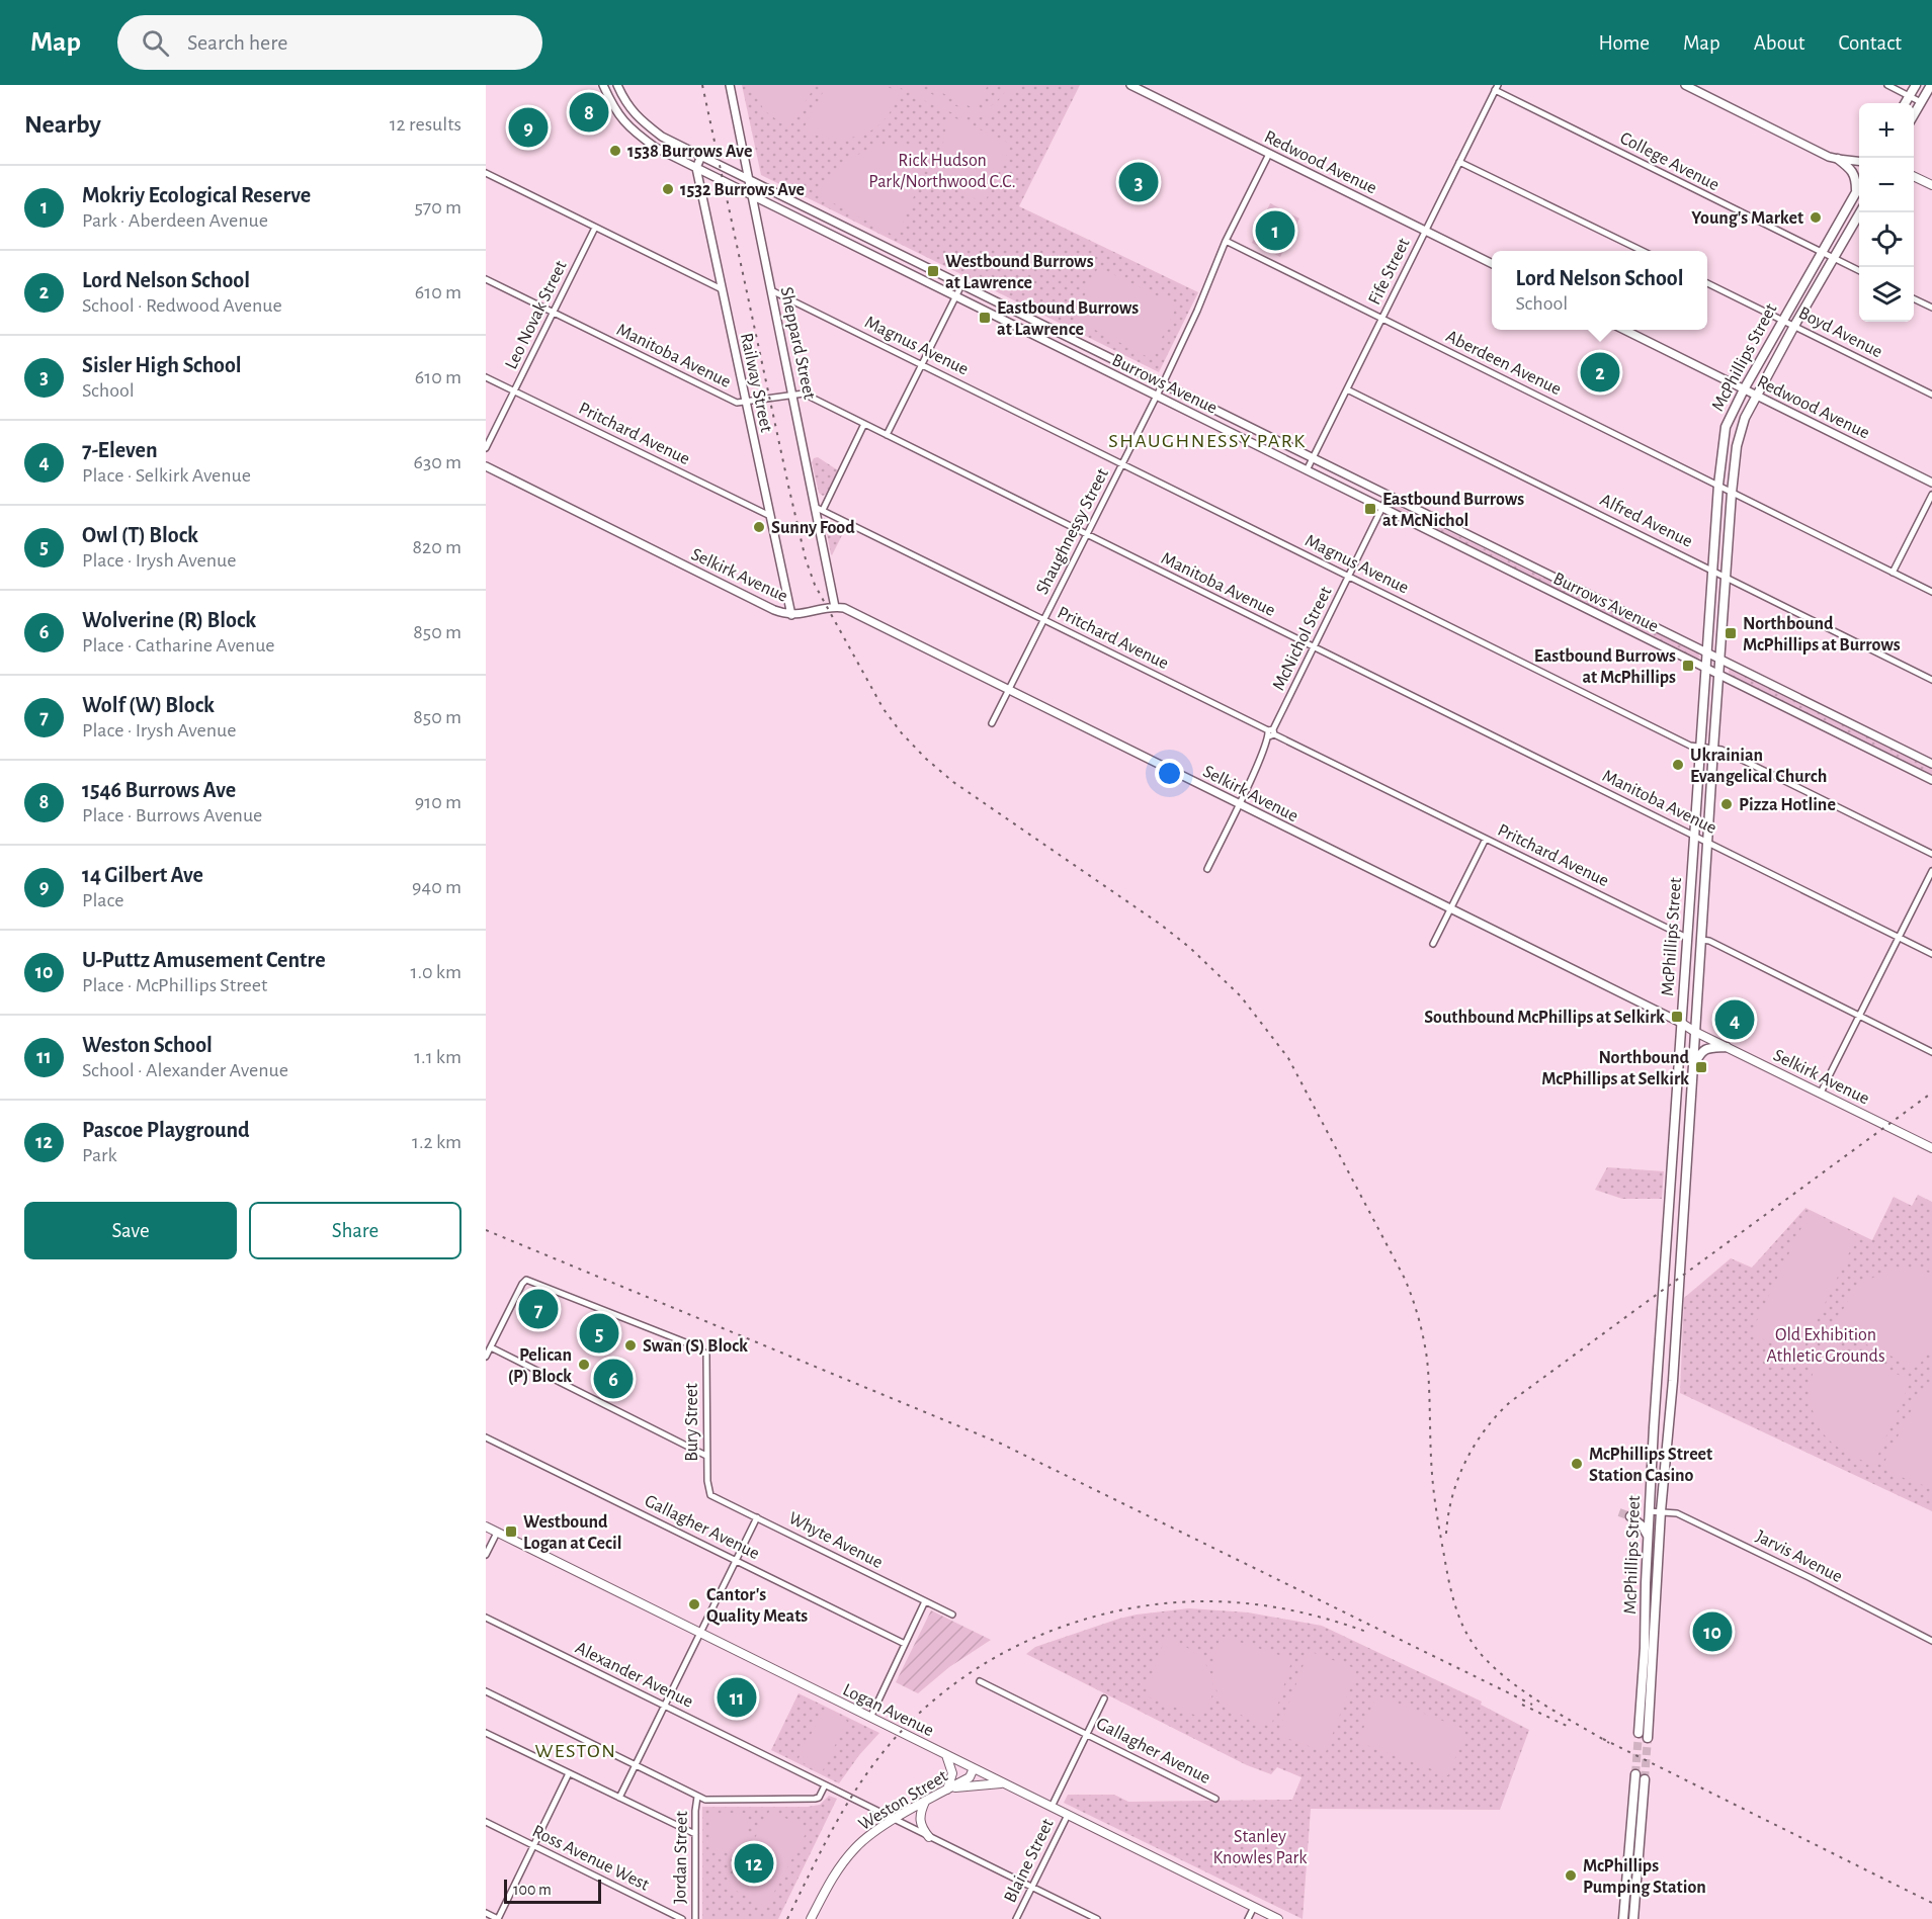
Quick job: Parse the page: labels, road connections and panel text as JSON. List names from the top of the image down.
{
  "streets": {
    "main road": [
      "McPhillips Street",
      "Selkirk Avenue",
      "Logan Avenue",
      "Weston Street"
    ],
    "street": [
      "College Avenue",
      "Redwood Avenue",
      "Fife Street",
      "Leo Novak Street",
      "Boyd Avenue",
      "Sheppard Street",
      "Magnus Avenue",
      "Manitoba Avenue",
      "Aberdeen Avenue",
      "Railway Street",
      "Burrows Avenue",
      "Pritchard Avenue",
      "Alfred Avenue",
      "Shaughnessy Street",
      "McNichol Street",
      "Bury Street",
      "Gallagher Avenue",
      "Whyte Avenue",
      "Jarvis Avenue",
      "Alexander Avenue",
      "Ross Avenue West",
      "Jordan Street",
      "Blaine Street"
    ]
  },
  "crossings": [
    ["College Avenue", "Fife Street"],
    ["College Avenue", "McPhillips Street"],
    ["Redwood Avenue", "Fife Street"],
    ["Redwood Avenue", "McPhillips Street"],
    ["Redwood Avenue", "Shaughnessy Street"],
    ["Fife Street", "Aberdeen Avenue"],
    ["Fife Street", "Burrows Avenue"],
    ["Fife Street", "Alfred Avenue"],
    ["Leo Novak Street", "Manitoba Avenue"],
    ["Leo Novak Street", "Pritchard Avenue"],
    ["Boyd Avenue", "McPhillips Street"],
    ["Sheppard Street", "Magnus Avenue"],
    ["Sheppard Street", "Manitoba Avenue"],
    ["Sheppard Street", "Burrows Avenue"],
    ["Sheppard Street", "Pritchard Avenue"],
    ["Sheppard Street", "Selkirk Avenue"],
    ["Magnus Avenue", "McPhillips Street"],
    ["Magnus Avenue", "Shaughnessy Street"],
    ["Magnus Avenue", "McNichol Street"],
    ["Manitoba Avenue", "McPhillips Street"],
    ["Manitoba Avenue", "Railway Street"],
    ["Manitoba Avenue", "Shaughnessy Street"],
    ["Manitoba Avenue", "McNichol Street"],
    ["McPhillips Street", "Aberdeen Avenue"],
    ["McPhillips Street", "Burrows Avenue"],
    ["McPhillips Street", "Pritchard Avenue"],
    ["McPhillips Street", "Alfred Avenue"],
    ["McPhillips Street", "Selkirk Avenue"],
    ["McPhillips Street", "Jarvis Avenue"],
    ["Aberdeen Avenue", "Shaughnessy Street"],
    ["Railway Street", "Burrows Avenue"],
    ["Railway Street", "Pritchard Avenue"],
    ["Railway Street", "Selkirk Avenue"],
    ["Burrows Avenue", "Shaughnessy Street"],
    ["Burrows Avenue", "McNichol Street"],
    ["Pritchard Avenue", "Shaughnessy Street"],
    ["Pritchard Avenue", "McNichol Street"],
    ["Shaughnessy Street", "Selkirk Avenue"],
    ["Selkirk Avenue", "McNichol Street"],
    ["Bury Street", "Whyte Avenue"],
    ["Alexander Avenue", "Weston Street"],
    ["Alexander Avenue", "Blaine Street"],
    ["Logan Avenue", "Weston Street"],
    ["Logan Avenue", "Blaine Street"]
  ],
  "districts": ["SHAUGHNESSY PARK", "WESTON"],
  "parks": ["Rick Hudson Park/Northwood C.C.", "Old Exhibition Athletic Grounds", "Stanley Knowles Park"],
  "places": {
    "other": [
      "1538 Burrows Ave",
      "1532 Burrows Ave",
      "Young's Market",
      "Sunny Food",
      "Ukrainian Evangelical Church",
      "Pizza Hotline",
      "Swan (S) Block",
      "Pelican (P) Block",
      "McPhillips Street Station Casino",
      "Cantor's Quality Meats",
      "McPhillips Pumping Station"
    ],
    "transit": [
      "Westbound Burrows at Lawrence",
      "Eastbound Burrows at Lawrence",
      "Eastbound Burrows at McNichol",
      "Northbound McPhillips at Burrows",
      "Eastbound Burrows at McPhillips",
      "Southbound McPhillips at Selkirk",
      "Northbound McPhillips at Selkirk",
      "Westbound Logan at Cecil"
    ]
  },
  "scale_bar": "100 m",
  "page": {
    "header": "Map",
    "search": "Search here",
    "nav": [
      "Home",
      "Map",
      "About",
      "Contact"
    ],
    "heading": ["Nearby", "12 results"],
    "pins": [
      "8",
      "9",
      "3",
      "1",
      "2",
      "4",
      "7",
      "5",
      "6",
      "10",
      "11",
      "12"
    ],
    "map_buttons": ["+", "−"],
    "list": [
      {
        "mark": "1",
        "name": "Mokriy Ecological Reserve",
        "note": "Park · Aberdeen Avenue",
        "value": "570 m"
      },
      {
        "mark": "2",
        "name": "Lord Nelson School",
        "note": "School · Redwood Avenue",
        "value": "610 m"
      },
      {
        "mark": "3",
        "name": "Sisler High School",
        "note": "School",
        "value": "610 m"
      },
      {
        "mark": "4",
        "name": "7-Eleven",
        "note": "Place · Selkirk Avenue",
        "value": "630 m"
      },
      {
        "mark": "5",
        "name": "Owl (T) Block",
        "note": "Place · Irysh Avenue",
        "value": "820 m"
      },
      {
        "mark": "6",
        "name": "Wolverine (R) Block",
        "note": "Place · Catharine Avenue",
        "value": "850 m"
      },
      {
        "mark": "7",
        "name": "Wolf (W) Block",
        "note": "Place · Irysh Avenue",
        "value": "850 m"
      },
      {
        "mark": "8",
        "name": "1546 Burrows Ave",
        "note": "Place · Burrows Avenue",
        "value": "910 m"
      },
      {
        "mark": "9",
        "name": "14 Gilbert Ave",
        "note": "Place",
        "value": "940 m"
      },
      {
        "mark": "10",
        "name": "U-Puttz Amusement Centre",
        "note": "Place · McPhillips Street",
        "value": "1.0 km"
      },
      {
        "mark": "11",
        "name": "Weston School",
        "note": "School · Alexander Avenue",
        "value": "1.1 km"
      },
      {
        "mark": "12",
        "name": "Pascoe Playground",
        "note": "Park",
        "value": "1.2 km"
      }
    ],
    "popup": ["Lord Nelson School", "School"],
    "buttons": ["Save", "Share"],
    "scale": "100 m"
  }
}
